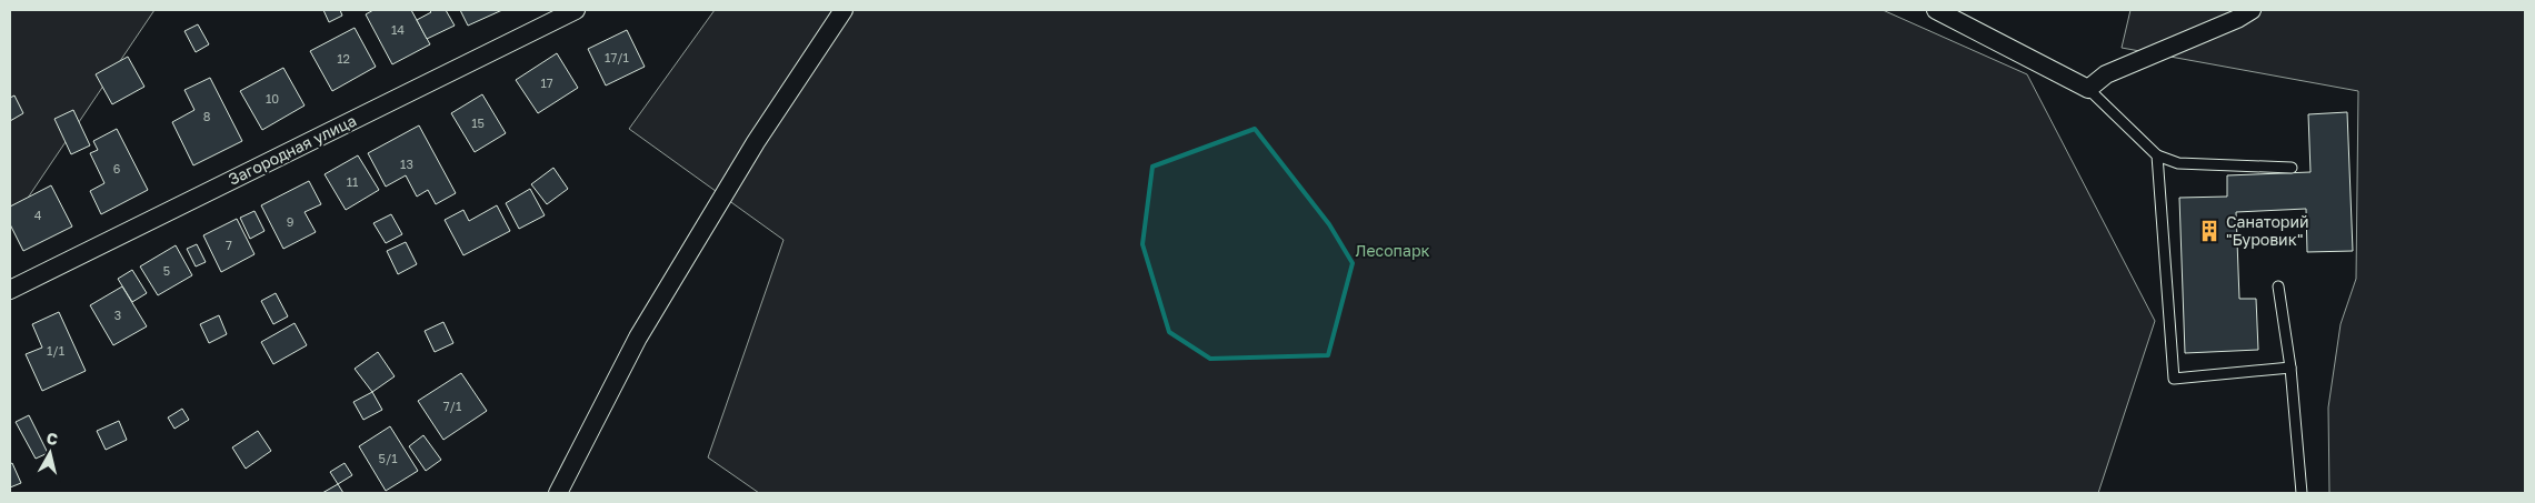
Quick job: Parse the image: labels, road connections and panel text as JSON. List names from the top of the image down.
{
  "streets": {
    "street": ["Загородная улица"]
  },
  "parks": ["Лесопарк"],
  "places": {
    "building": ["Санаторий \"Буровик\""]
  },
  "house_numbers": [
    "14",
    "17/1",
    "12",
    "17",
    "10",
    "8",
    "15",
    "13",
    "6",
    "11",
    "4",
    "9",
    "7",
    "5",
    "3",
    "1/1",
    "7/1",
    "5/1"
  ],
  "north": "top"
}
